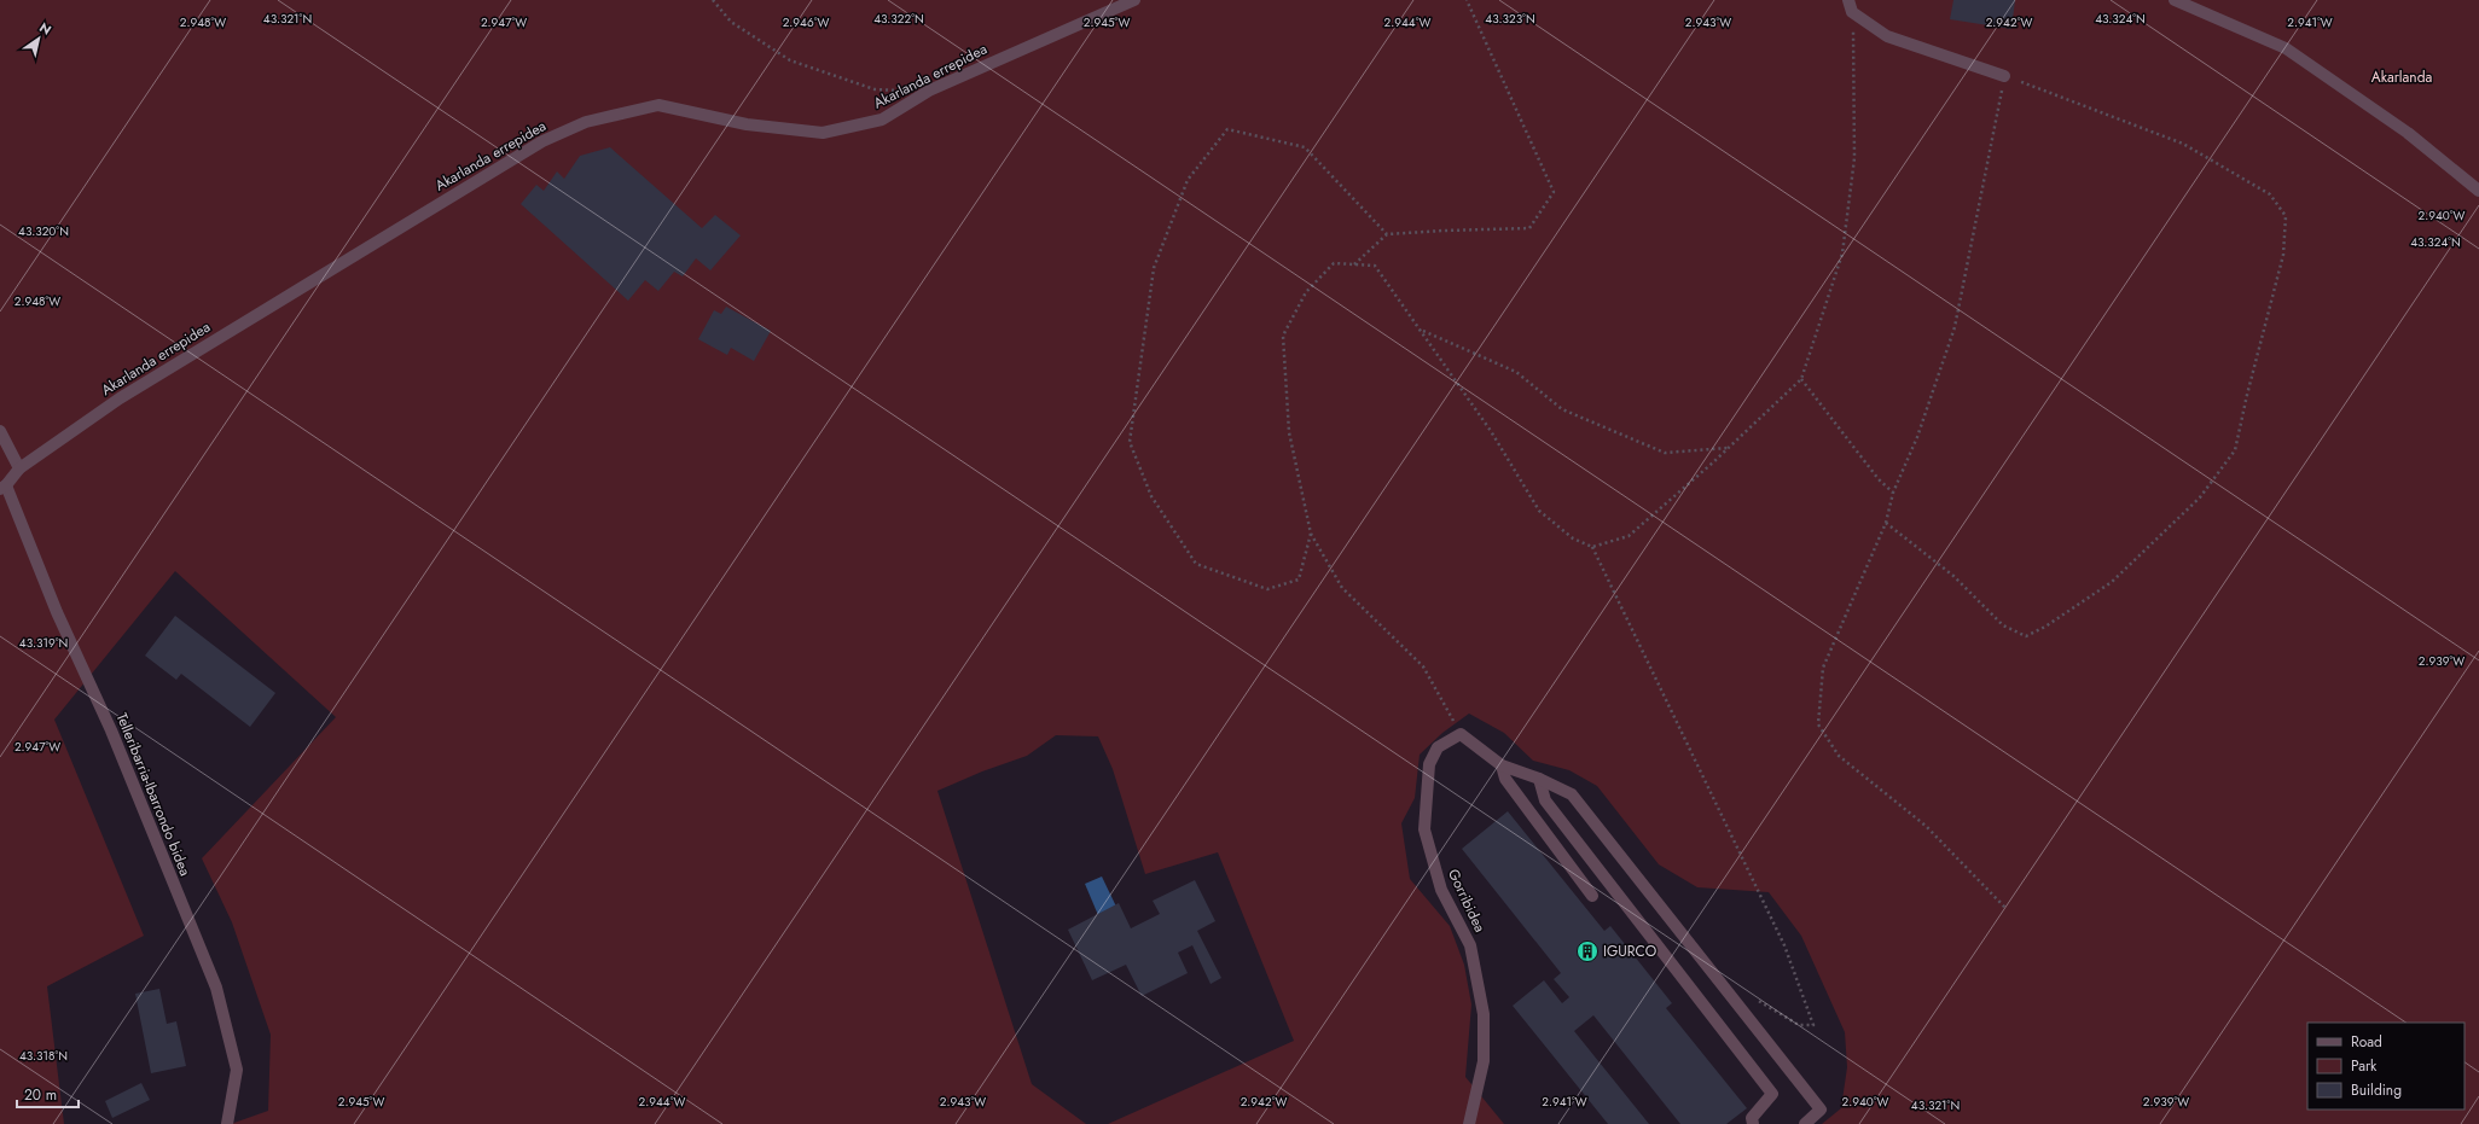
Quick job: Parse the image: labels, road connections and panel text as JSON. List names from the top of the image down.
{
  "streets": {
    "street": ["Akarlanda errepidea", "Telleribarria-Ibarrondo bidea", "Gorribidea"]
  },
  "crossings": [
    ["Akarlanda errepidea", "Telleribarria-Ibarrondo bidea"]
  ],
  "parks": ["Akarlanda"],
  "places": {
    "building": ["IGURCO"]
  },
  "legend": ["Road", "Park", "Building"],
  "scale_bar": "20 m",
  "north": "top right",
  "coordinates": [
    "43.323°N",
    "43.324°N",
    "43.321°N",
    "43.322°N",
    "2.948°W",
    "2.947°W",
    "2.945°W",
    "2.942°W",
    "2.941°W",
    "2.946°W",
    "2.944°W",
    "2.943°W",
    "2.940°W",
    "43.320°N",
    "43.319°N",
    "2.939°W",
    "43.318°N"
  ]
}
